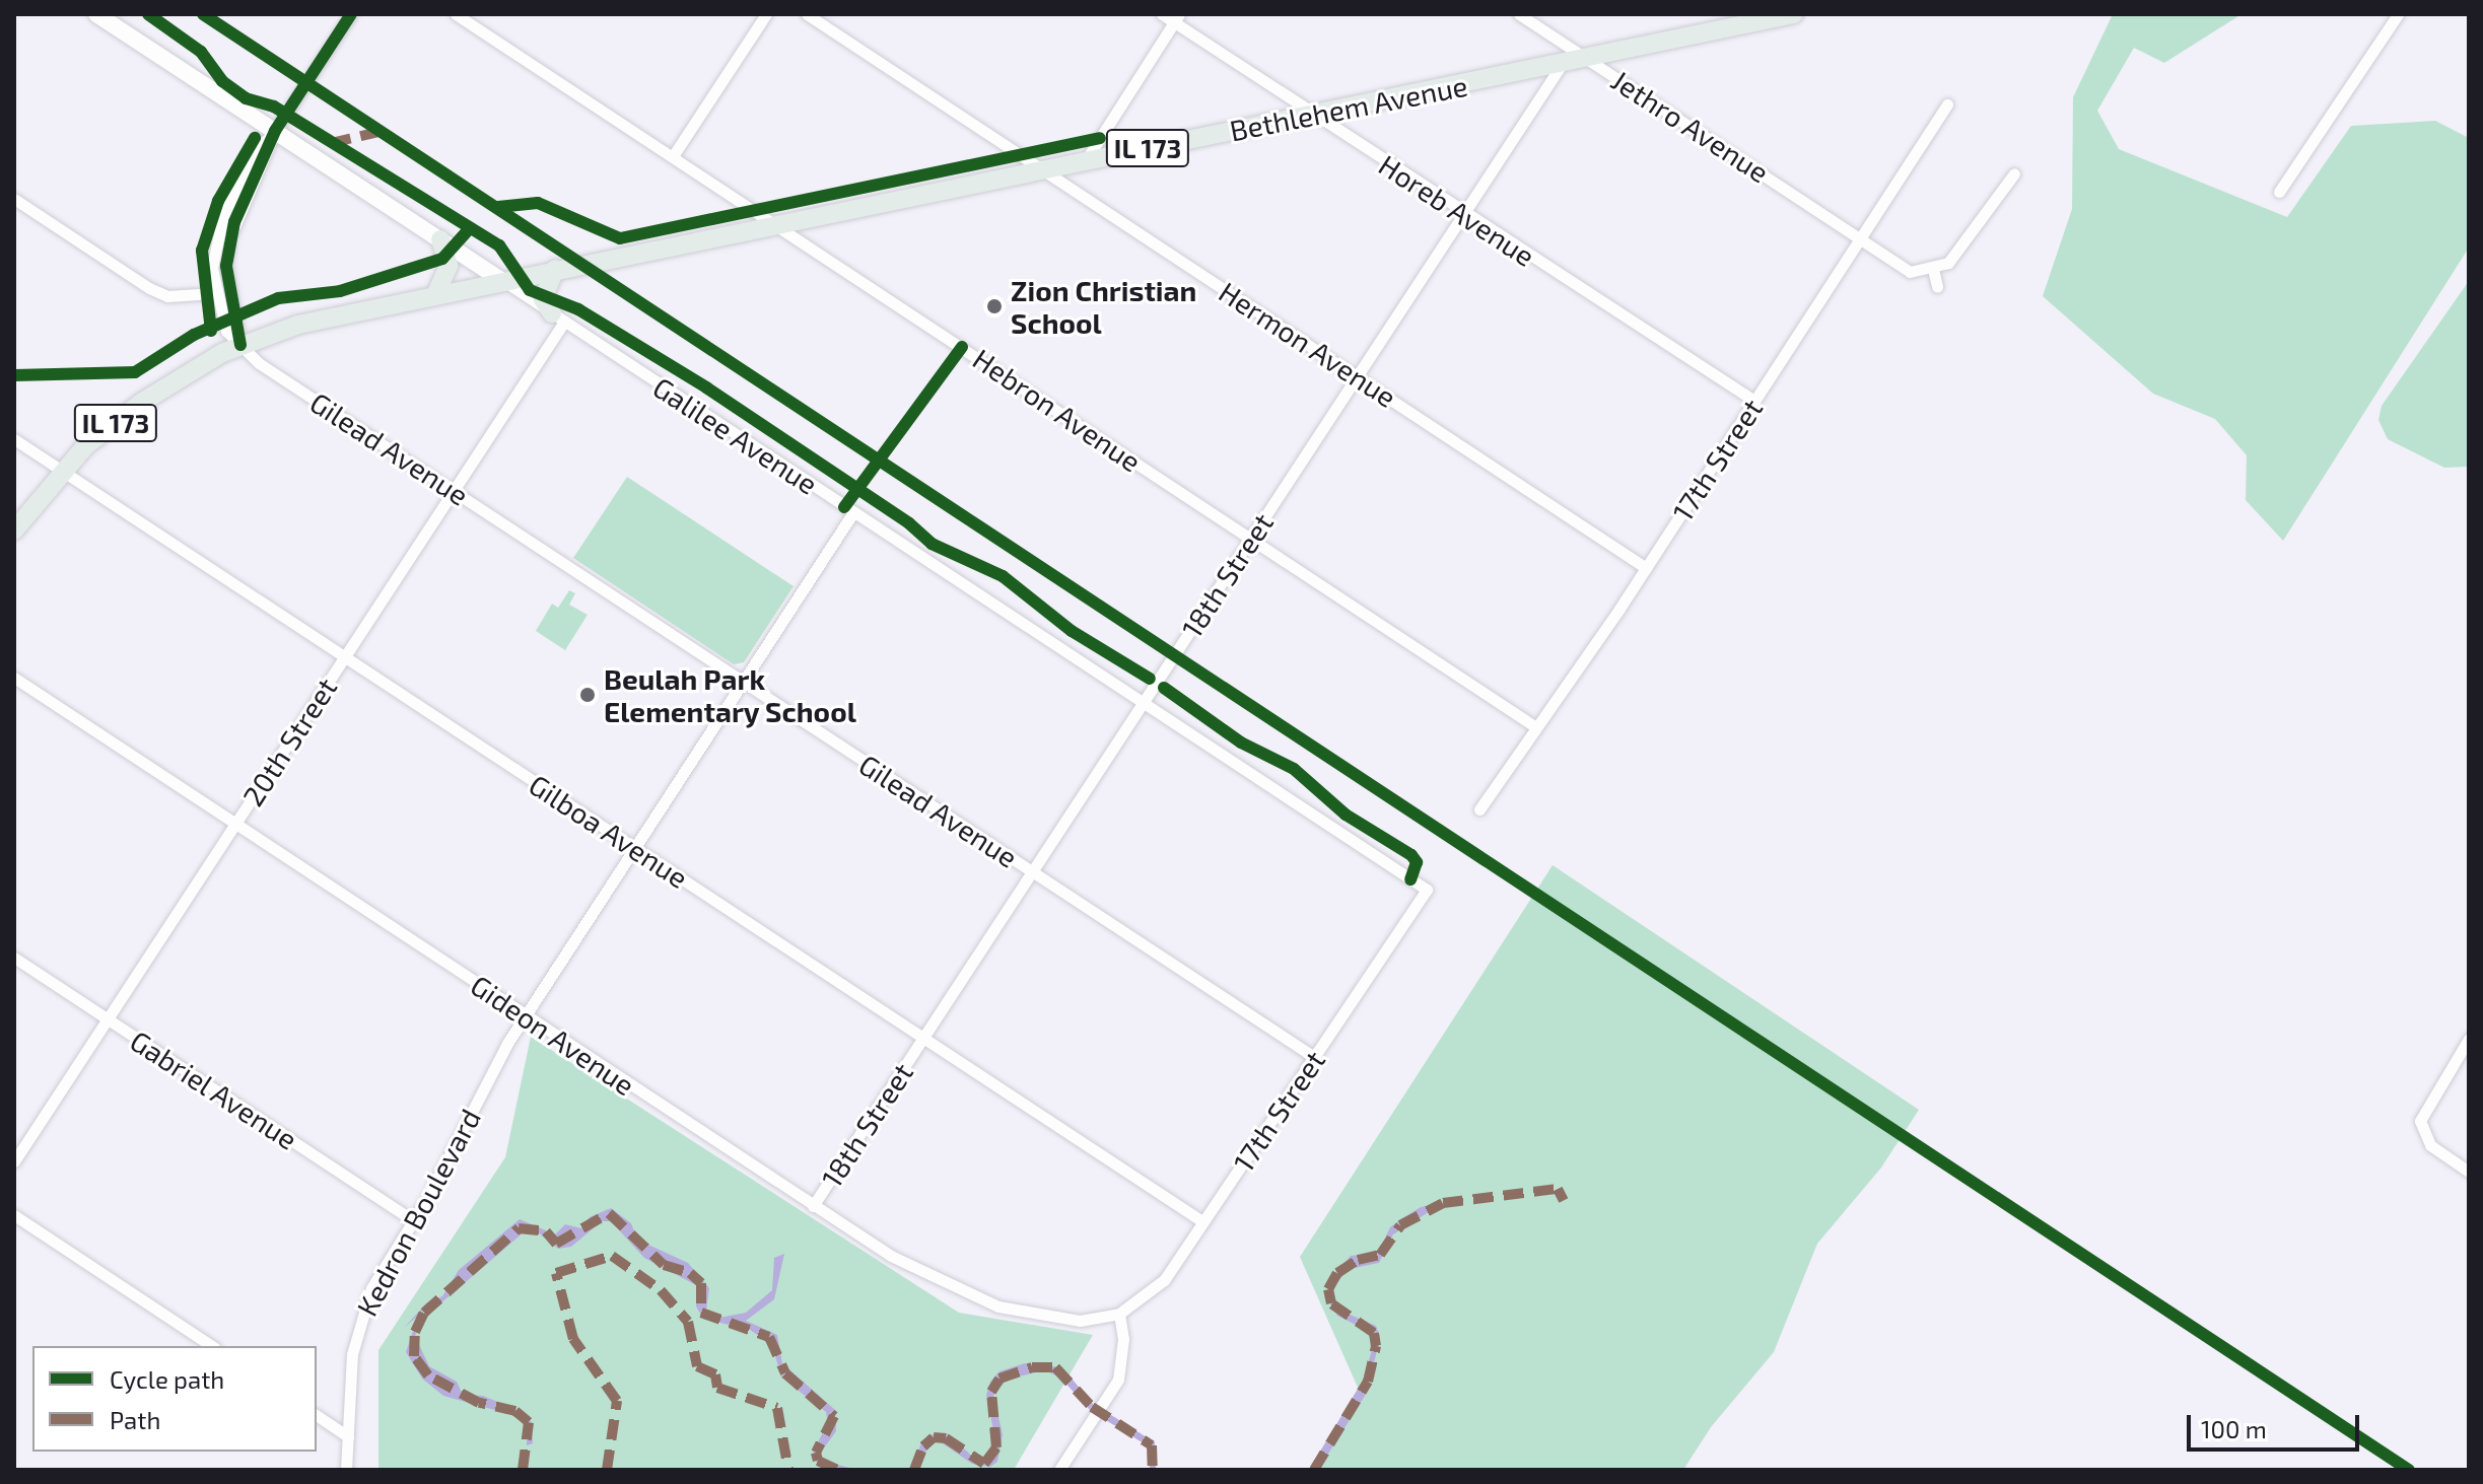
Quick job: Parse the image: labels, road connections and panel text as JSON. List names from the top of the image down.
{
  "streets": {
    "main road": ["Bethlehem Avenue", "IL 173"],
    "street": [
      "Jethro Avenue",
      "Horeb Avenue",
      "Hermon Avenue",
      "Hebron Avenue",
      "Galilee Avenue",
      "Gilead Avenue",
      "17th Street",
      "18th Street",
      "20th Street",
      "Gilboa Avenue",
      "Gideon Avenue",
      "Gabriel Avenue",
      "Kedron Boulevard"
    ]
  },
  "crossings": [
    ["Bethlehem Avenue", "Jethro Avenue"],
    ["Bethlehem Avenue", "Horeb Avenue"],
    ["Bethlehem Avenue", "Hermon Avenue"],
    ["Bethlehem Avenue", "Hebron Avenue"],
    ["Bethlehem Avenue", "Galilee Avenue"],
    ["Bethlehem Avenue", "Gilead Avenue"],
    ["Bethlehem Avenue", "18th Street"],
    ["Bethlehem Avenue", "Gilboa Avenue"],
    ["Jethro Avenue", "17th Street"],
    ["Horeb Avenue", "17th Street"],
    ["Horeb Avenue", "18th Street"],
    ["Hermon Avenue", "17th Street"],
    ["Hermon Avenue", "18th Street"],
    ["Hebron Avenue", "17th Street"],
    ["Hebron Avenue", "18th Street"],
    ["Galilee Avenue", "Gilead Avenue"],
    ["Galilee Avenue", "17th Street"],
    ["Galilee Avenue", "18th Street"],
    ["Galilee Avenue", "20th Street"],
    ["Galilee Avenue", "Kedron Boulevard"],
    ["Gilead Avenue", "17th Street"],
    ["Gilead Avenue", "18th Street"],
    ["Gilead Avenue", "20th Street"],
    ["Gilead Avenue", "Kedron Boulevard"],
    ["17th Street", "Gilboa Avenue"],
    ["17th Street", "Gideon Avenue"],
    ["18th Street", "Gilboa Avenue"],
    ["18th Street", "Gideon Avenue"],
    ["20th Street", "Gilboa Avenue"],
    ["20th Street", "Gideon Avenue"],
    ["20th Street", "Gabriel Avenue"],
    ["Gilboa Avenue", "Kedron Boulevard"],
    ["Gideon Avenue", "Kedron Boulevard"],
    ["Gabriel Avenue", "Kedron Boulevard"]
  ],
  "places": ["Zion Christian School", "Beulah Park Elementary School"],
  "legend": ["Cycle path", "Path"],
  "scale_bar": "100 m"
}
